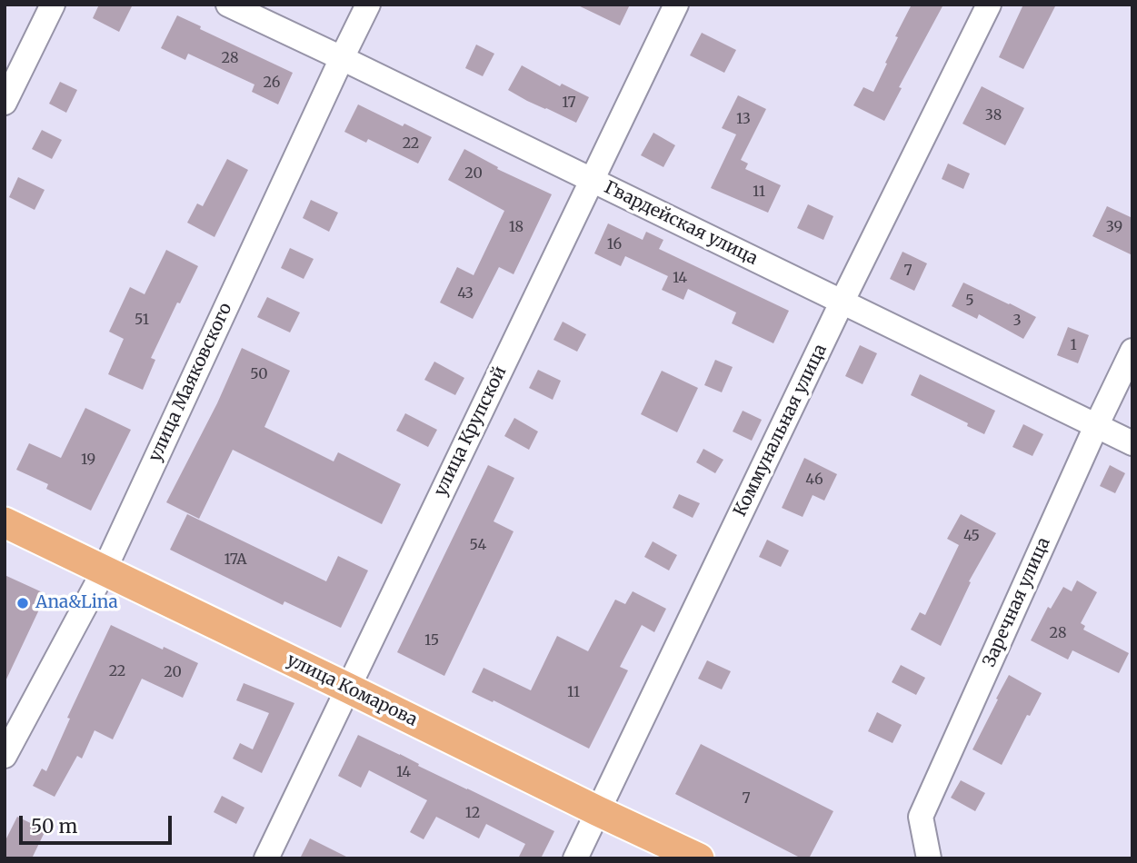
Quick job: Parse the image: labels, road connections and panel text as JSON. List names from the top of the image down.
{
  "streets": {
    "main road": ["улица Комарова"],
    "street": [
      "Гвардейская улица",
      "улица Маяковского",
      "Коммунальная улица",
      "улица Крупской",
      "Заречная улица"
    ]
  },
  "crossings": [
    ["Гвардейская улица", "улица Маяковского"],
    ["Гвардейская улица", "Коммунальная улица"],
    ["Гвардейская улица", "улица Крупской"],
    ["Гвардейская улица", "Заречная улица"],
    ["улица Маяковского", "улица Комарова"],
    ["Коммунальная улица", "улица Комарова"],
    ["улица Крупской", "улица Комарова"]
  ],
  "places": ["Ana&Lina"],
  "house_numbers": [
    "28",
    "26",
    "17",
    "38",
    "13",
    "22",
    "20",
    "11",
    "18",
    "39",
    "16",
    "7",
    "14",
    "43",
    "5",
    "51",
    "3",
    "1",
    "50",
    "19",
    "46",
    "45",
    "54",
    "17А",
    "28",
    "15",
    "22",
    "20",
    "11",
    "14",
    "7",
    "12"
  ],
  "scale_bar": "50 m"
}
